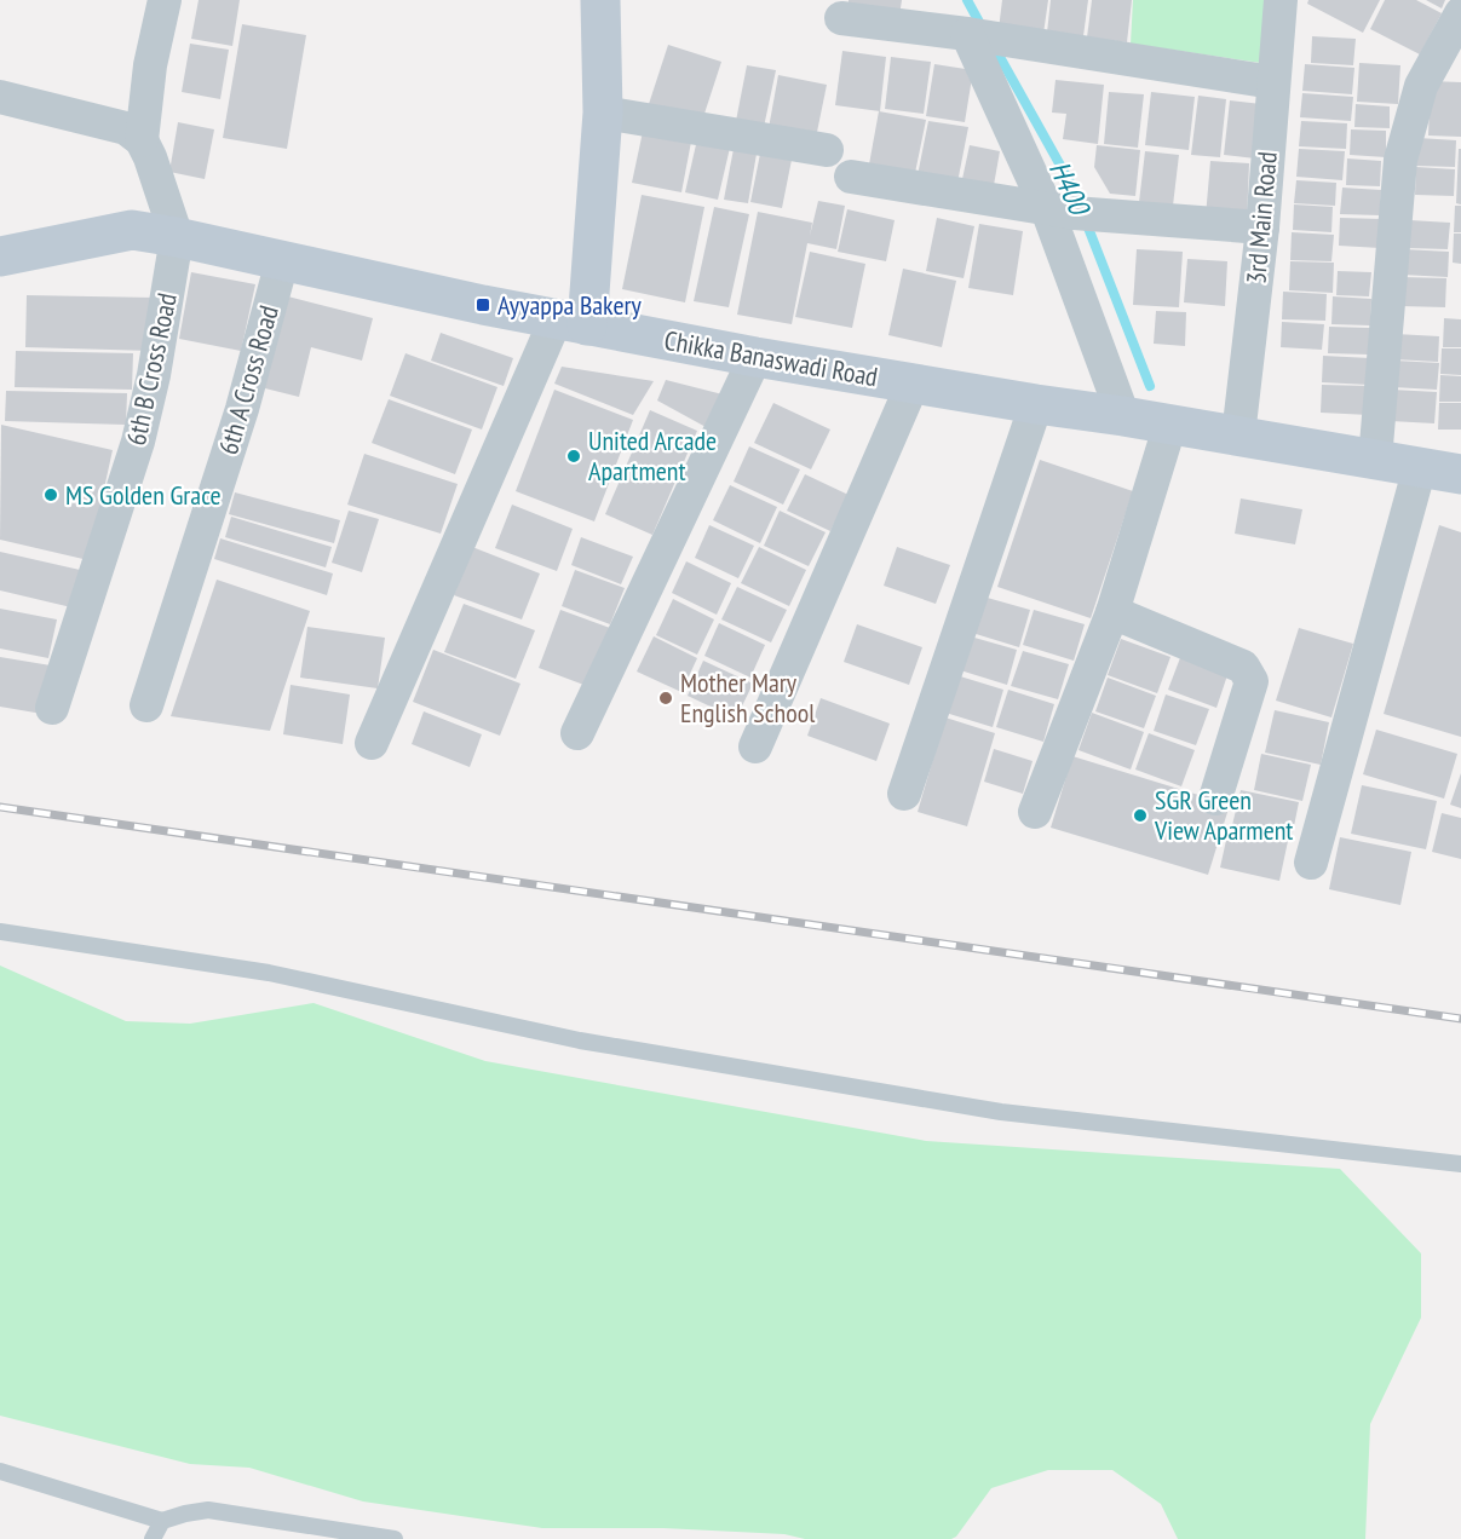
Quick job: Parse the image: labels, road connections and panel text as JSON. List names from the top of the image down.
{
  "streets": {
    "main road": ["Chikka Banaswadi Road"],
    "street": ["3rd Main Road", "6th B Cross Road", "6th A Cross Road"]
  },
  "crossings": [
    ["3rd Main Road", "Chikka Banaswadi Road"],
    ["Chikka Banaswadi Road", "6th B Cross Road"],
    ["Chikka Banaswadi Road", "6th A Cross Road"]
  ],
  "water": ["H400"],
  "places": {
    "transit": ["Ayyappa Bakery"],
    "other": [
      "United Arcade Apartment",
      "MS Golden Grace",
      "Mother Mary English School",
      "SGR Green View Aparment"
    ]
  }
}
